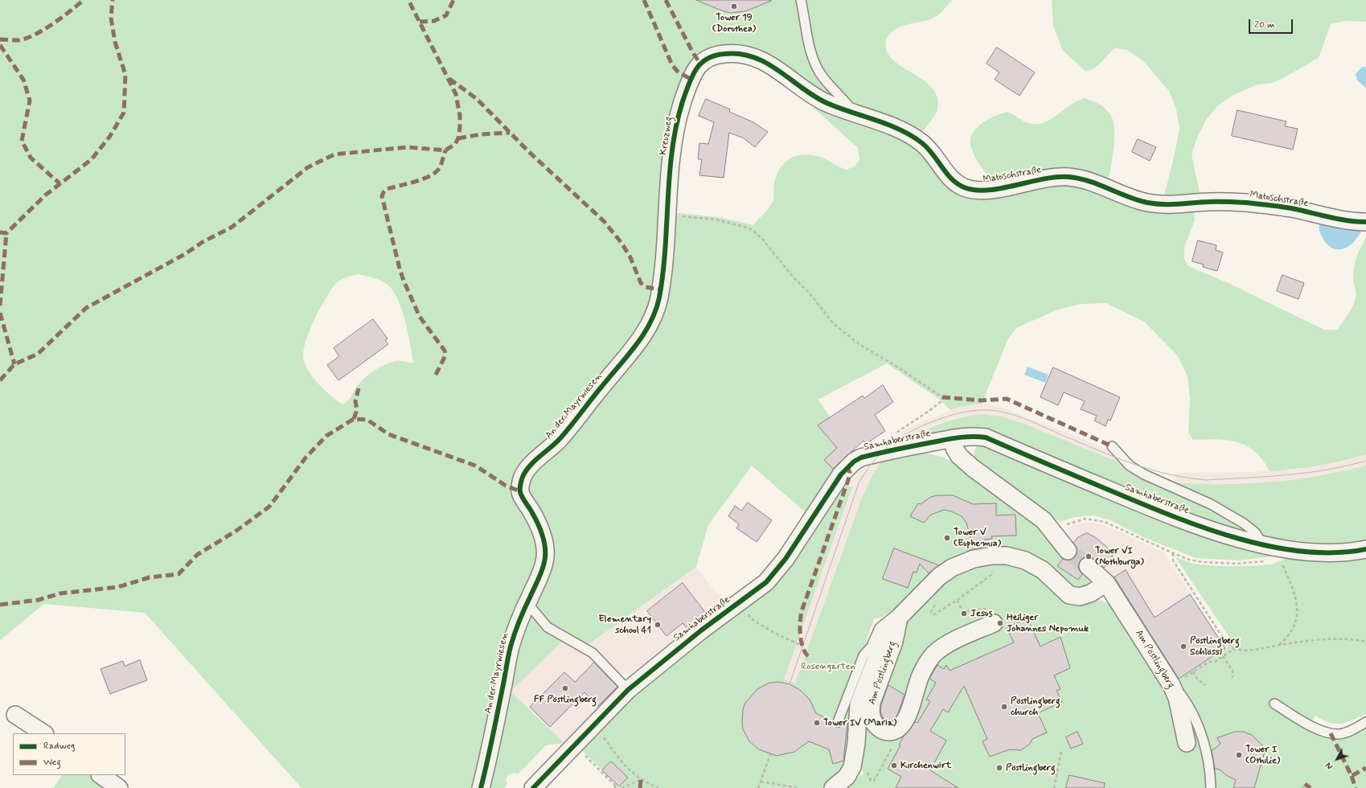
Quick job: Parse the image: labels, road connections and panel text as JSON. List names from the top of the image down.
{
  "streets": {
    "street": [
      "Kreuzweg",
      "Matoschstraße",
      "An der Mayrwiesen",
      "Samhaberstraße",
      "Am Pöstlingberg"
    ]
  },
  "crossings": [
    ["Kreuzweg", "Matoschstraße"],
    ["Kreuzweg", "An der Mayrwiesen"]
  ],
  "parks": ["Rosengarten"],
  "places": [
    "Tower 19 (Dorothea)",
    "Tower V (Euphemia)",
    "Tower VI (Nothburga)",
    "Jesus",
    "Heiliger Johannes Nepomuk",
    "Elementary school 41",
    "Pöstlingberg Schlössl",
    "FF Pöstlingberg",
    "Pöstlingberg church",
    "Tower IV (Maria)",
    "Tower I (Othilie)",
    "Kirchenwirt",
    "Pöstlingberg"
  ],
  "legend": ["Radweg", "Weg"],
  "scale_bar": "20 m",
  "north": "bottom left"
}
